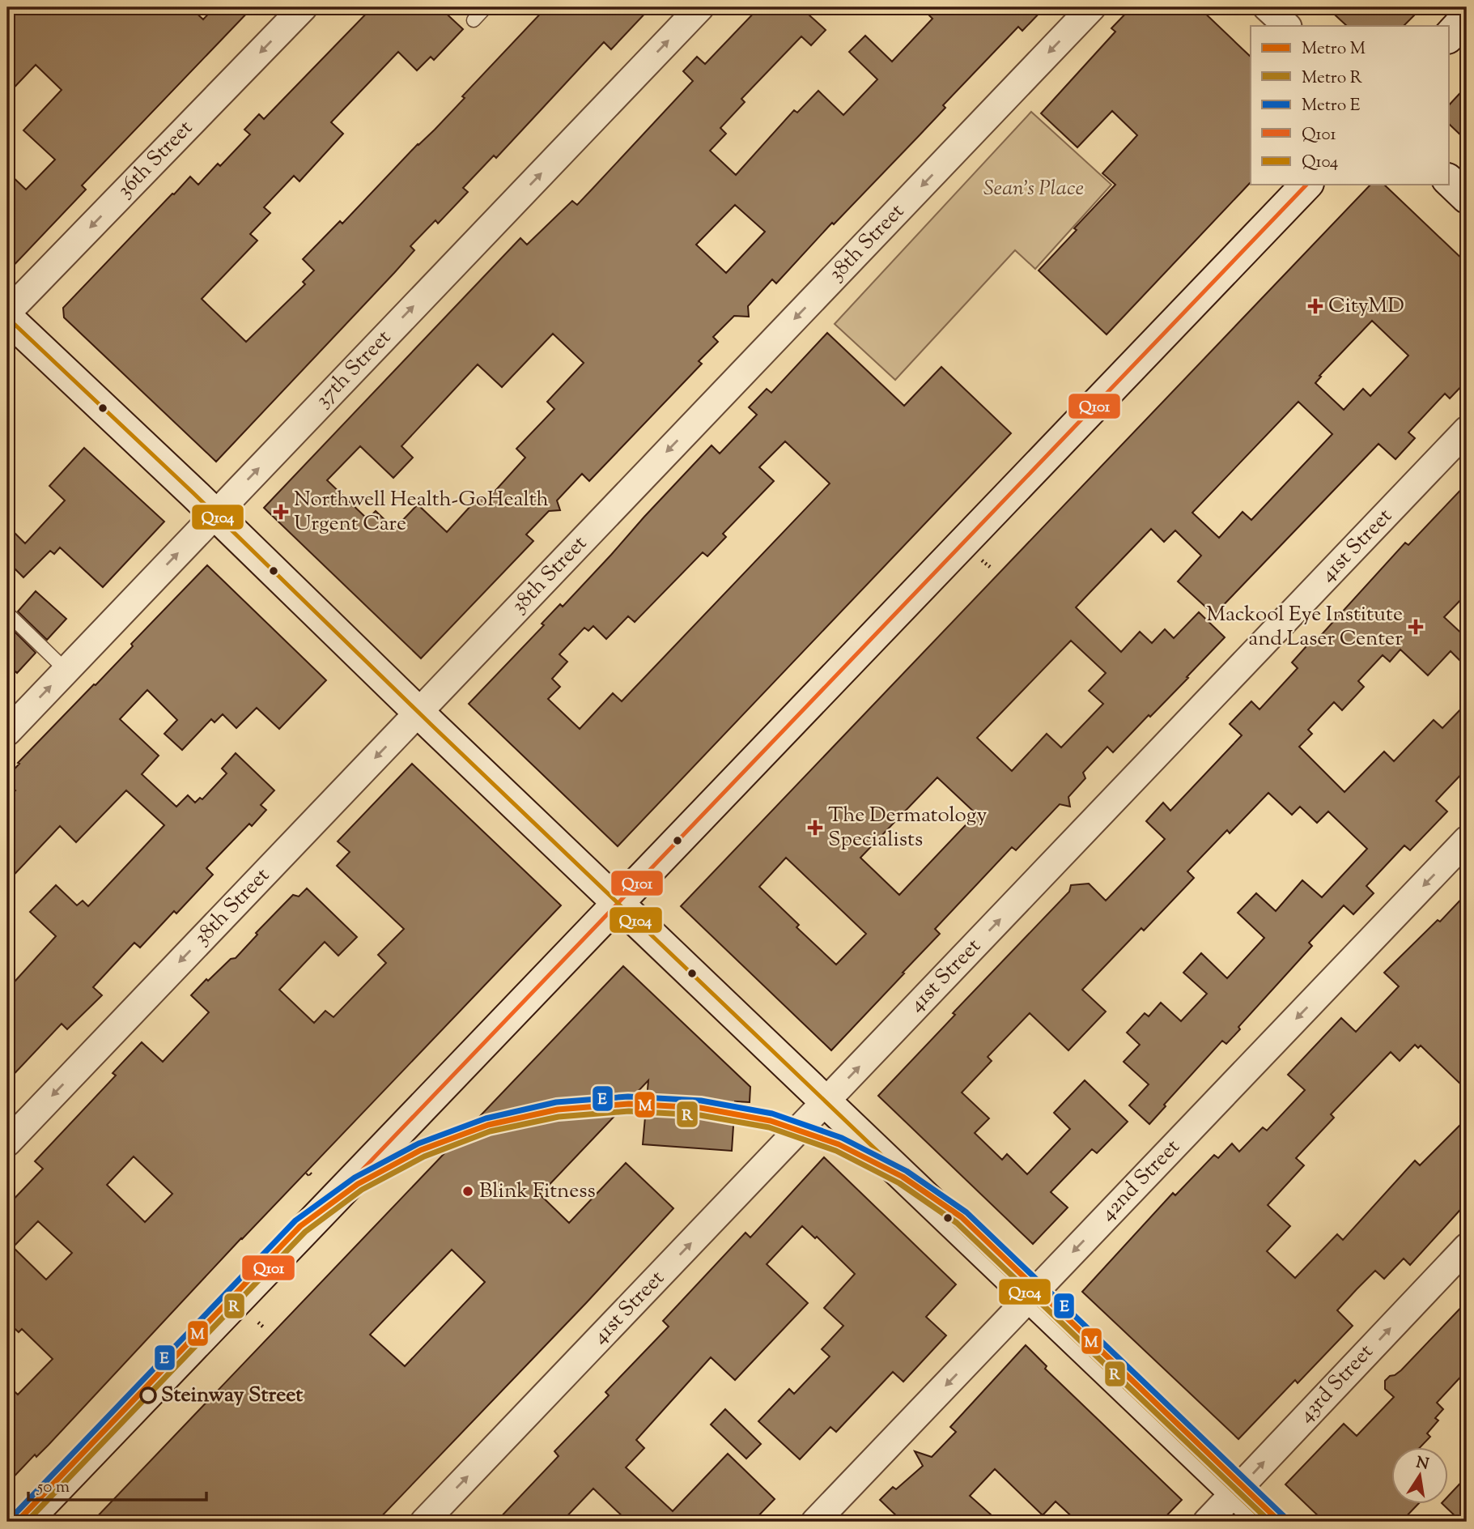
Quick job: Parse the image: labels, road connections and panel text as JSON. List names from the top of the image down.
{
  "streets": {
    "street": [
      "36th Street",
      "38th Street",
      "37th Street",
      "41st Street",
      "42nd Street",
      "43rd Street"
    ]
  },
  "one_way": [
    "36th Street",
    "38th Street",
    "37th Street",
    "41st Street",
    "42nd Street",
    "43rd Street"
  ],
  "parks": ["Sean's Place"],
  "places": {
    "health": [
      "CityMD",
      "Northwell Health-GoHealth Urgent Care",
      "Mackool Eye Institute and Laser Center",
      "The Dermatology Specialists"
    ],
    "other": ["Blink Fitness", "Steinway Street"]
  },
  "lines": [
    "transit line Q101",
    "transit line Q104",
    "metro line E",
    "metro line M",
    "metro line R"
  ],
  "legend": [
    "Metro M",
    "Metro R",
    "Metro E",
    "Q101",
    "Q104"
  ],
  "scale_bar": "50 m",
  "north": "top"
}
